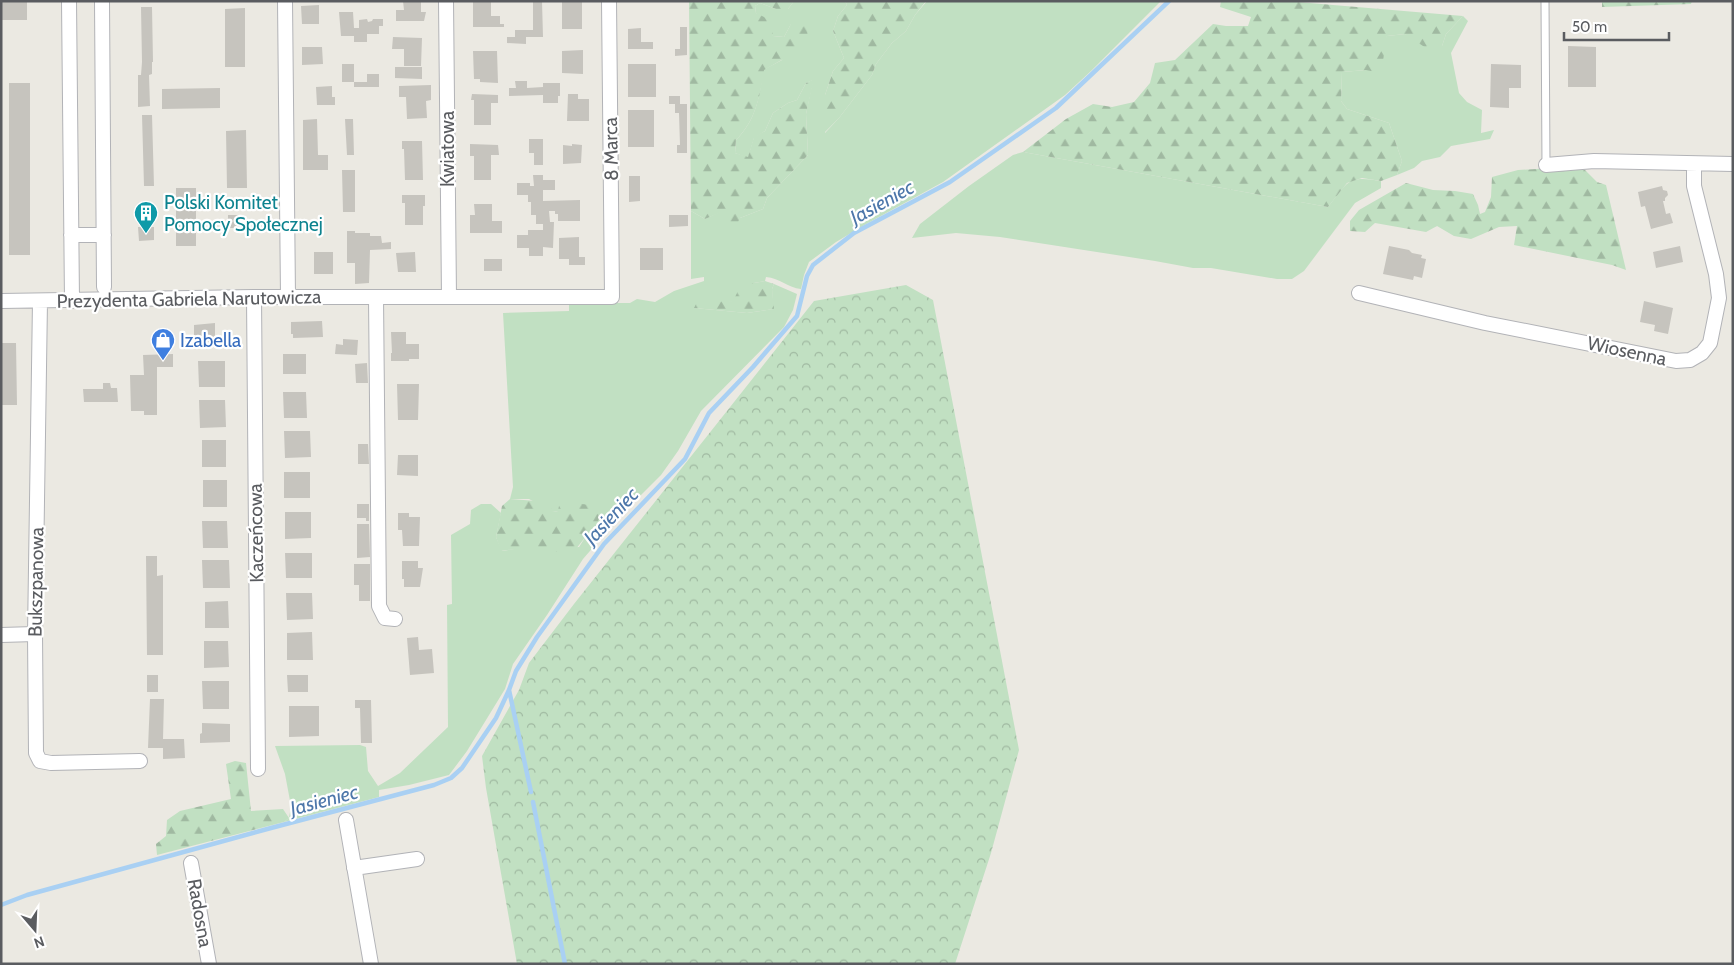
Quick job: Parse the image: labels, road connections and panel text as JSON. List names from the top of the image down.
{
  "streets": {
    "street": [
      "Kwiatowa",
      "8 Marca",
      "Prezydenta Gabriela Narutowicza",
      "Wiosenna",
      "Kaczeńcowa",
      "Bukszpanowa",
      "Radosna"
    ]
  },
  "crossings": [
    ["Kwiatowa", "Prezydenta Gabriela Narutowicza"],
    ["8 Marca", "Prezydenta Gabriela Narutowicza"],
    ["Prezydenta Gabriela Narutowicza", "Kaczeńcowa"],
    ["Prezydenta Gabriela Narutowicza", "Bukszpanowa"]
  ],
  "water": ["Jasieniec"],
  "places": {
    "building": ["Polski Komitet Pomocy Społecznej"],
    "shop": ["Izabella"]
  },
  "scale_bar": "50 m",
  "north": "bottom"
}
